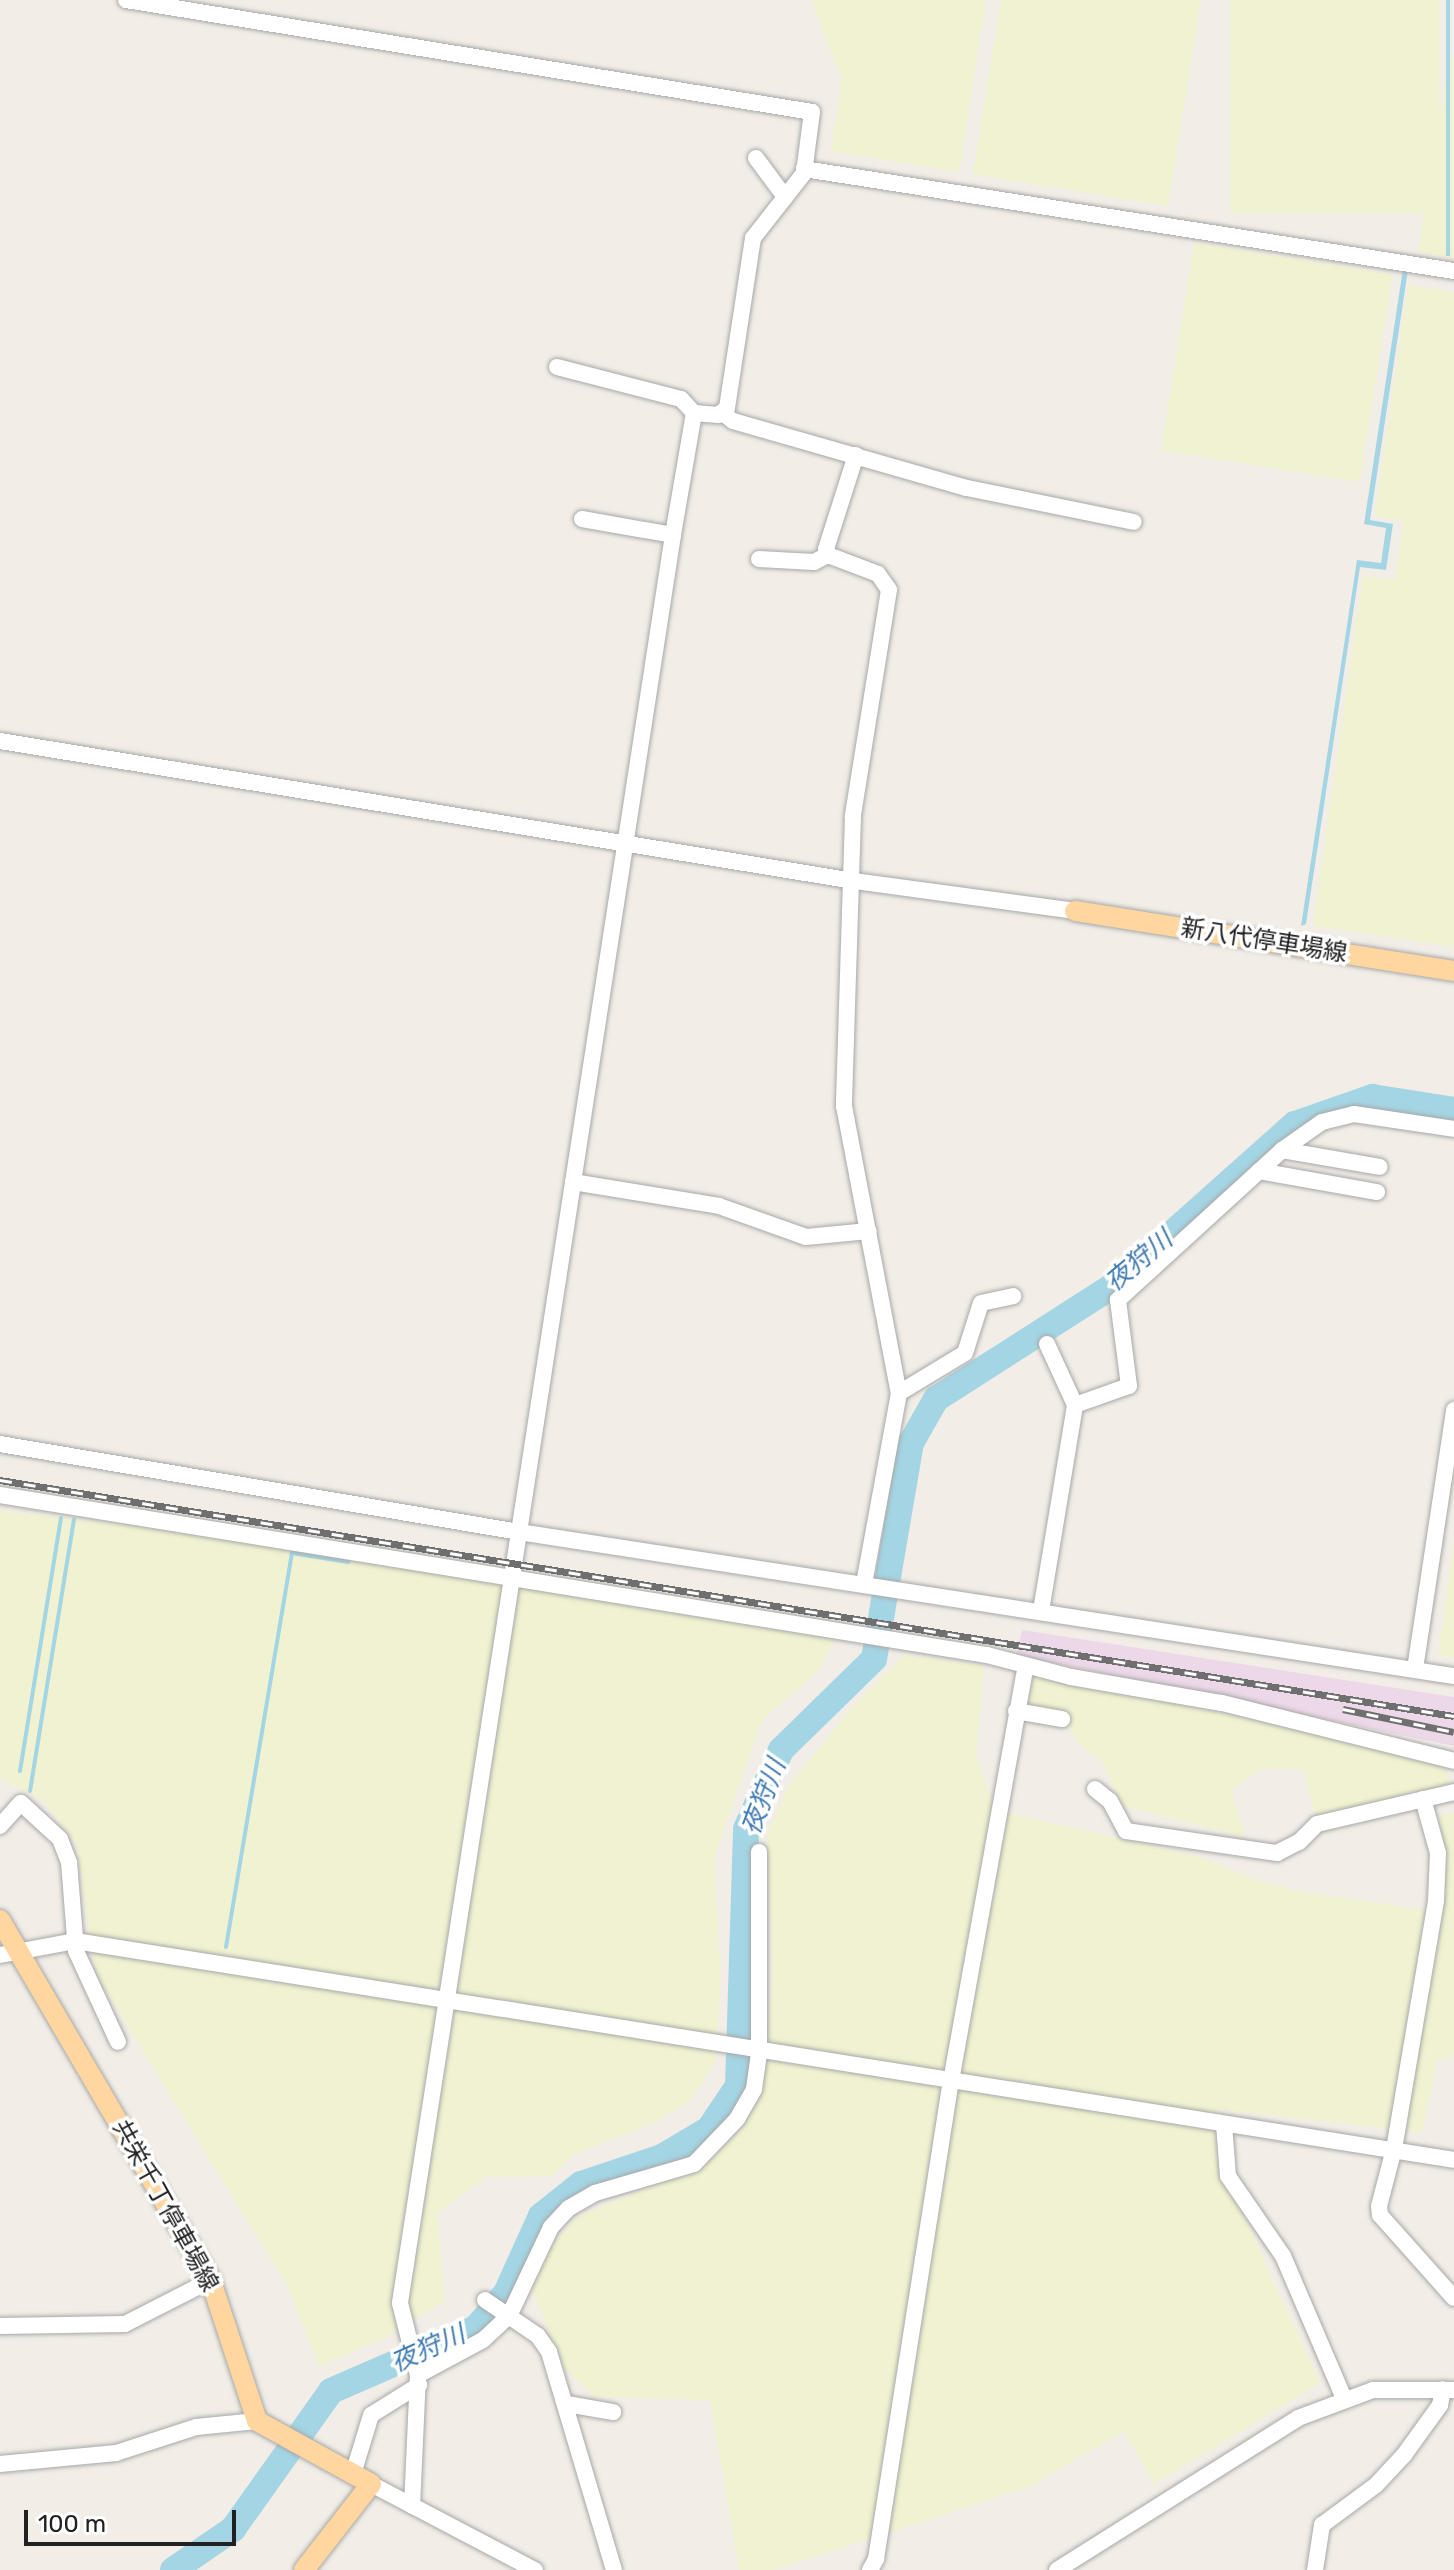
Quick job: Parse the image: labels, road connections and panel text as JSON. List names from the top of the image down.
{
  "streets": {
    "main road": ["新八代停車場線", "共栄千丁停車場線"]
  },
  "water": ["夜狩川"],
  "scale_bar": "100 m"
}
